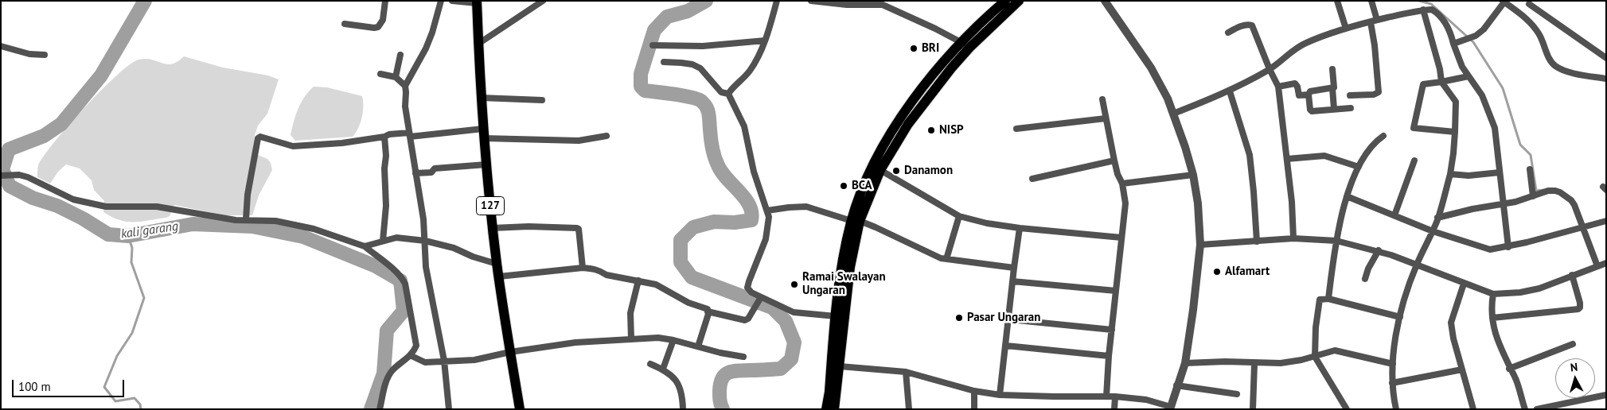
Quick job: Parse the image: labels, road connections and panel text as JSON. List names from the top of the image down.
{
  "streets": {
    "main road": ["127"]
  },
  "water": ["kali garang"],
  "places": [
    "BRI",
    "NISP",
    "Danamon",
    "BCA",
    "Alfamart",
    "Ramai Swalayan Ungaran",
    "Pasar Ungaran"
  ],
  "scale_bar": "100 m",
  "north": "top"
}
